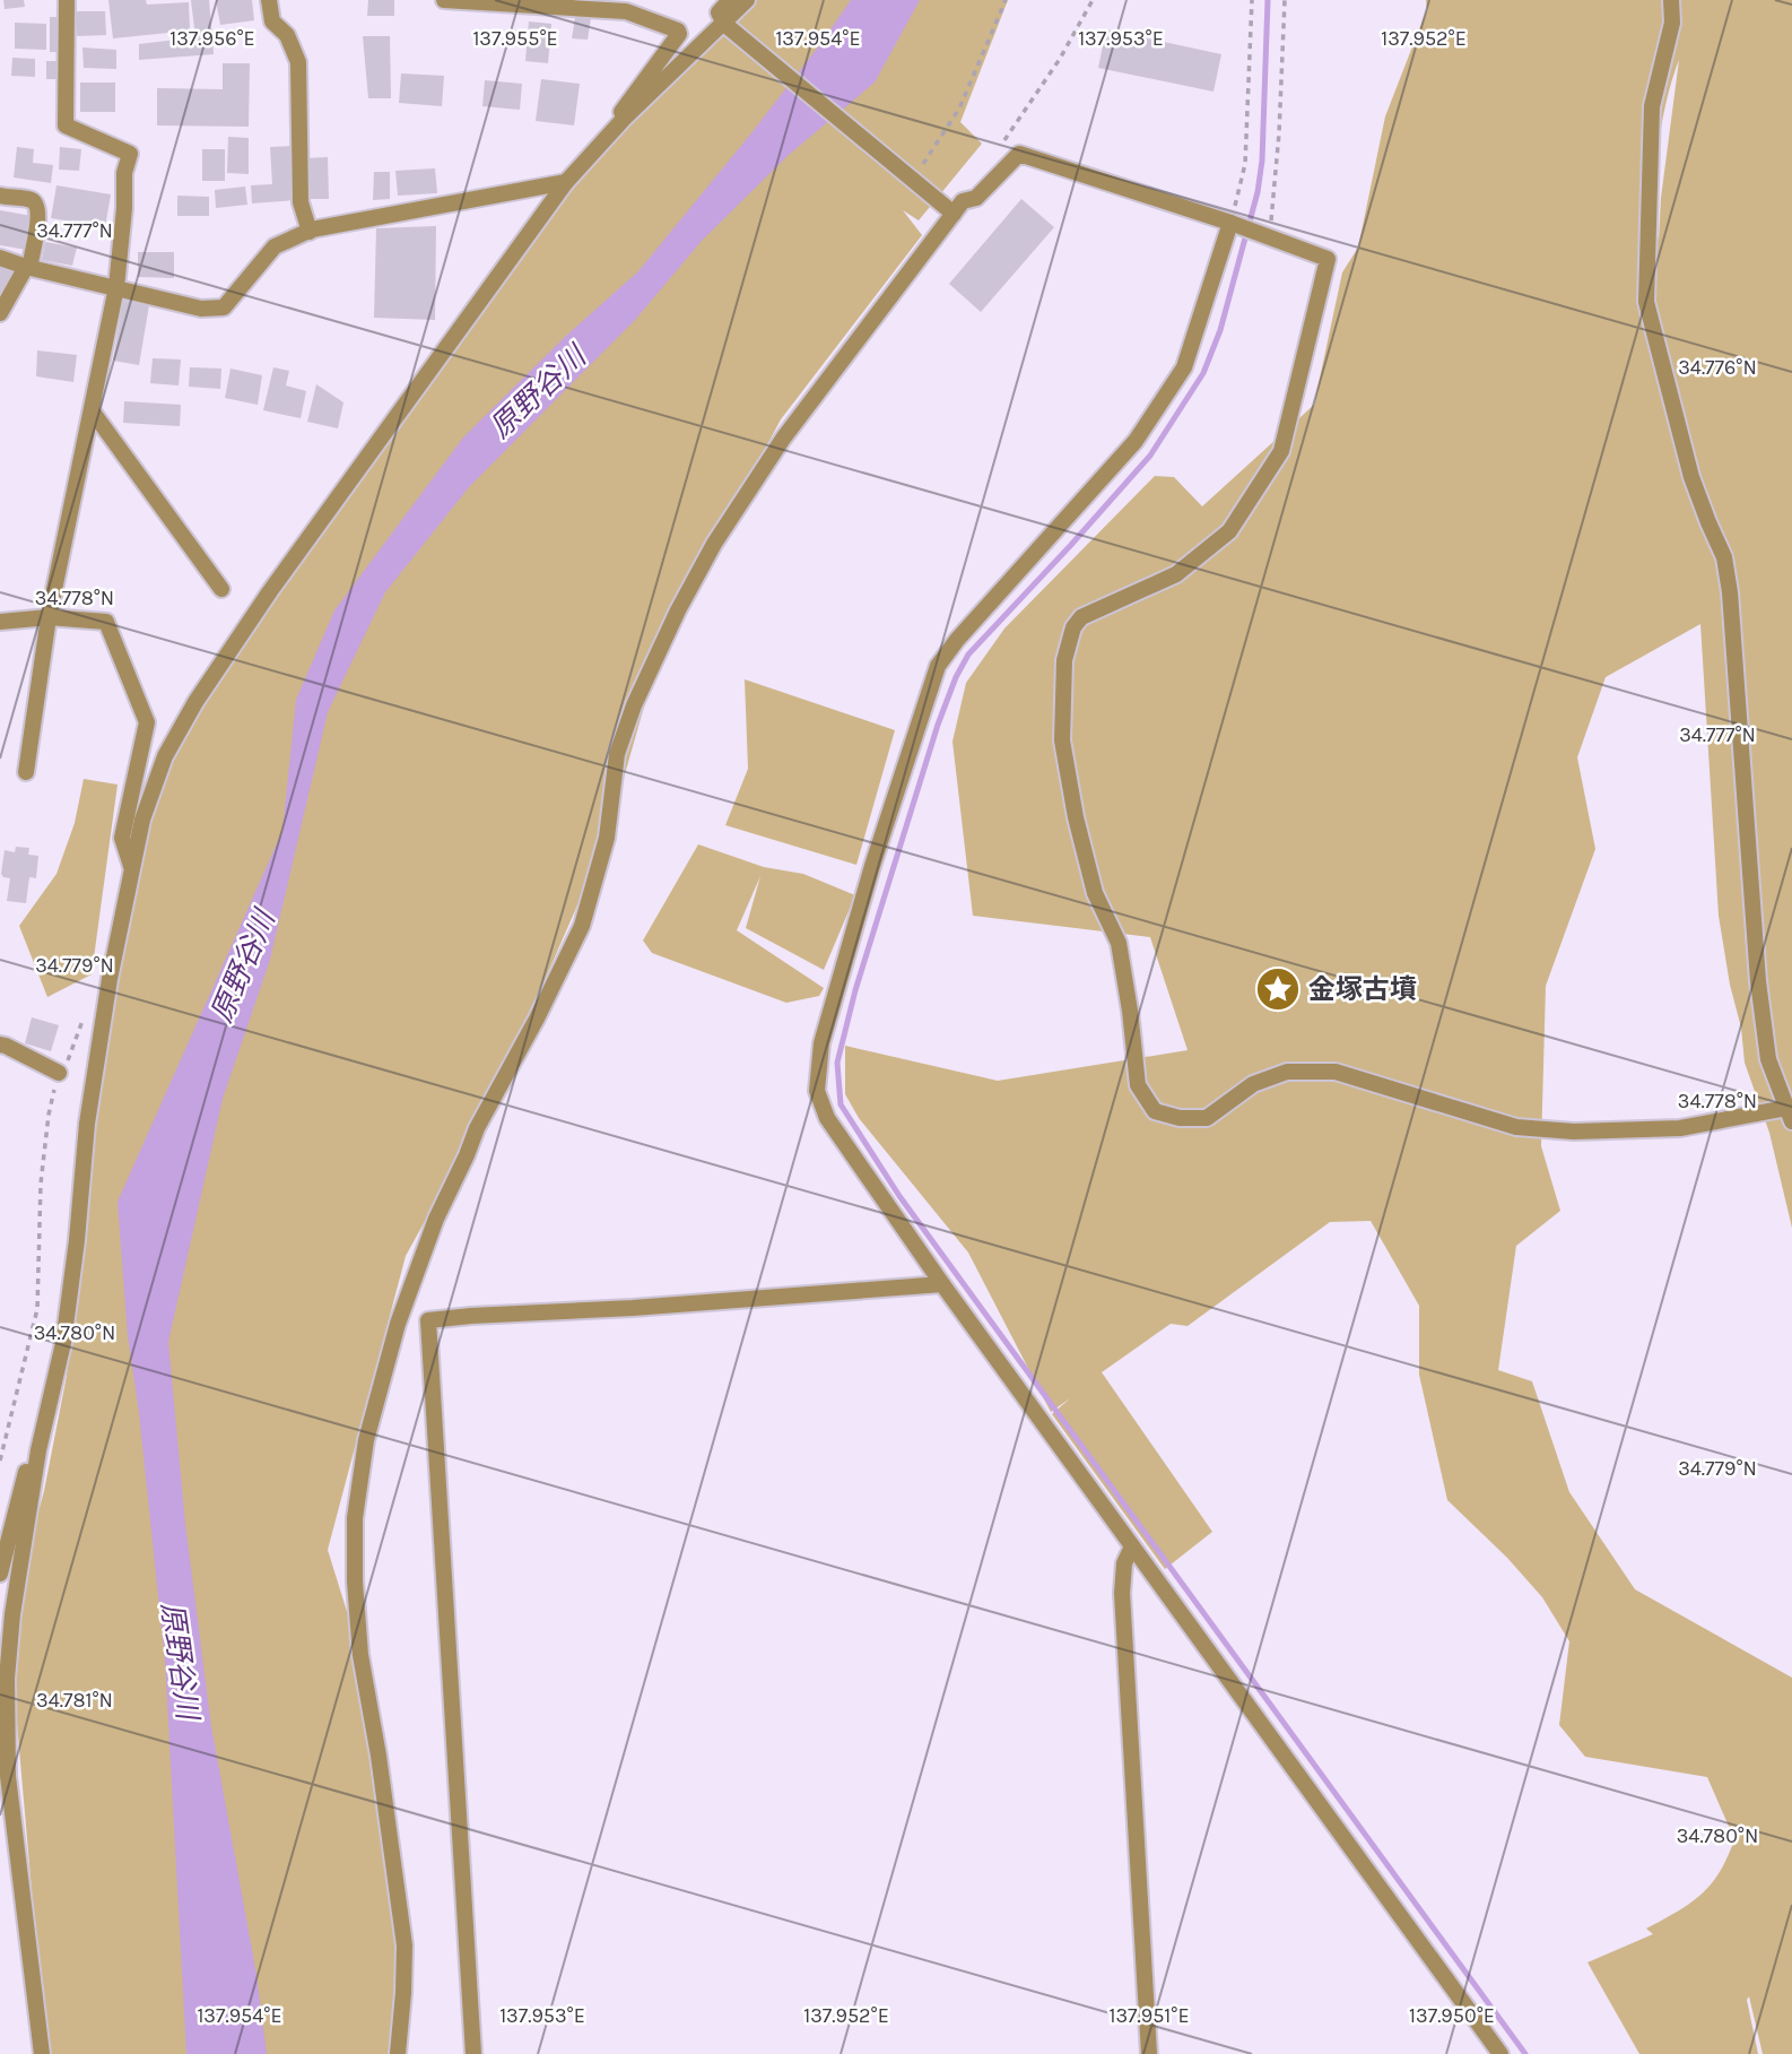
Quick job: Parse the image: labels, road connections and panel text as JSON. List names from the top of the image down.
{
  "water": ["原野谷川"],
  "places": {
    "place": ["金塚古墳"]
  },
  "coordinates": [
    "137.956°E",
    "137.955°E",
    "137.954°E",
    "137.953°E",
    "137.952°E",
    "34.777°N",
    "34.776°N",
    "34.778°N",
    "34.779°N",
    "34.780°N",
    "34.781°N",
    "137.951°E",
    "137.950°E"
  ]
}
